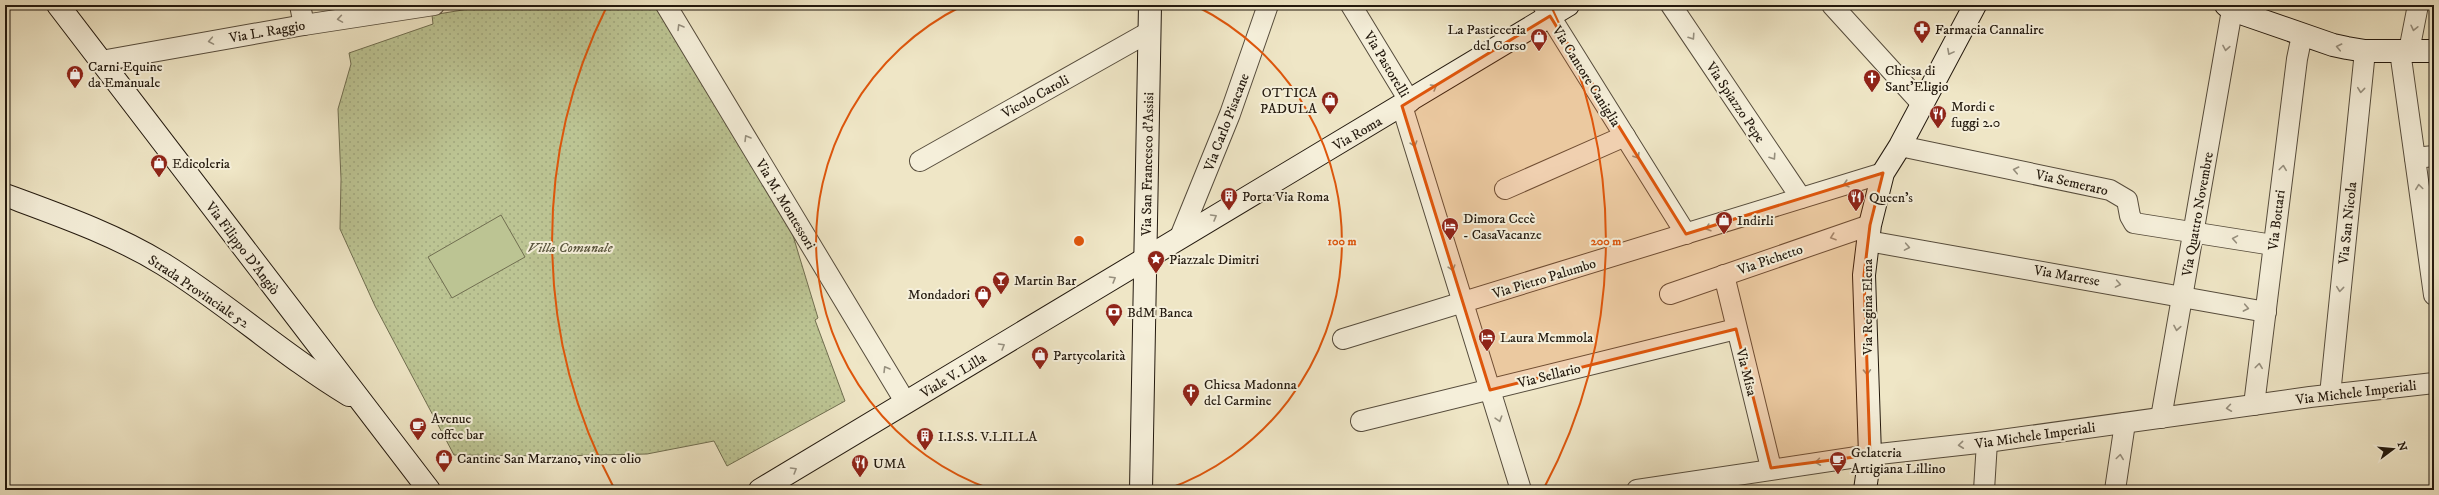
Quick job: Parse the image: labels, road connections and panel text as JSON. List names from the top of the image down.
{
  "streets": {
    "street": [
      "Via L. Raggio",
      "Via Pastorelli",
      "Via Cantore Caniglia",
      "Vicolo Caroli",
      "Via Spiazzo Pepe",
      "Via Carlo Pisacane",
      "Via Roma",
      "Via San Francesco d'Assisi",
      "Via Semeraro",
      "Via M. Montessori",
      "Via Quattro Novembre",
      "Via Bottari",
      "Via San Nicola",
      "Via Filippo D'Angiò",
      "Via Pichetto",
      "Via Marrese",
      "Via Pietro Palumbo",
      "Strada Provinciale 52",
      "Via Regina Elena",
      "Via Misa",
      "Viale V. Lilla",
      "Via Sellario",
      "Via Michele Imperiali"
    ]
  },
  "crossings": [
    ["Via L. Raggio", "Via Filippo D'Angiò"],
    ["Via Pastorelli", "Via Roma"],
    ["Via Pastorelli", "Via Pietro Palumbo"],
    ["Via Pastorelli", "Via Sellario"],
    ["Via Cantore Caniglia", "Via Roma"],
    ["Via Cantore Caniglia", "Via Pietro Palumbo"],
    ["Vicolo Caroli", "Via San Francesco d'Assisi"],
    ["Via Spiazzo Pepe", "Via Pietro Palumbo"],
    ["Via Carlo Pisacane", "Via Roma"],
    ["Via Roma", "Via San Francesco d'Assisi"],
    ["Via Roma", "Viale V. Lilla"],
    ["Via San Francesco d'Assisi", "Viale V. Lilla"],
    ["Via Semeraro", "Via Quattro Novembre"],
    ["Via Semeraro", "Via Bottari"],
    ["Via Semeraro", "Via Regina Elena"],
    ["Via M. Montessori", "Viale V. Lilla"],
    ["Via Quattro Novembre", "Via Marrese"],
    ["Via Quattro Novembre", "Via Michele Imperiali"],
    ["Via Bottari", "Via Marrese"],
    ["Via Bottari", "Via Michele Imperiali"],
    ["Via San Nicola", "Via Michele Imperiali"],
    ["Via Filippo D'Angiò", "Strada Provinciale 52"],
    ["Via Pichetto", "Via Marrese"],
    ["Via Pichetto", "Via Regina Elena"],
    ["Via Pichetto", "Via Misa"],
    ["Via Marrese", "Via Regina Elena"],
    ["Via Pietro Palumbo", "Via Regina Elena"],
    ["Via Regina Elena", "Via Michele Imperiali"],
    ["Via Misa", "Via Sellario"],
    ["Via Misa", "Via Michele Imperiali"]
  ],
  "one_way": [
    "Via L. Raggio",
    "Via Pastorelli",
    "Via Roma",
    "Via Semeraro",
    "Via M. Montessori",
    "Via Quattro Novembre",
    "Via Pichetto",
    "Via Marrese",
    "Via Pietro Palumbo",
    "Via Regina Elena",
    "Viale V. Lilla",
    "Via Michele Imperiali"
  ],
  "parks": ["Villa Comunale"],
  "places": {
    "pharmacy": ["Farmacia Cannalire"],
    "shop": [
      "La Pasticceria del Corso",
      "Carni Equine da Emanuale",
      "OTTICA PADULA",
      "Edicoleria",
      "Indirli",
      "Mondadori",
      "Partycolarità",
      "Cantine San Marzano, vino e olio"
    ],
    "church": ["Chiesa di Sant'Eligio", "Chiesa Madonna del Carmine"],
    "restaurant": ["Mordi e fuggi 2.0", "Queen's", "UMA"],
    "building": ["Porta Via Roma", "I.I.S.S. V.LILLA"],
    "hotel": ["Dimora Cecè - CasaVacanze", "Laura Memmola"],
    "place": ["Piazzale Dimitri"],
    "bar": ["Martin Bar"],
    "bank": ["BdM Banca"],
    "cafe": ["Avenue coffee bar", "Gelateria Artigiana Lillino"]
  },
  "north": "right",
  "rings": ["100 m", "200 m"]
}
